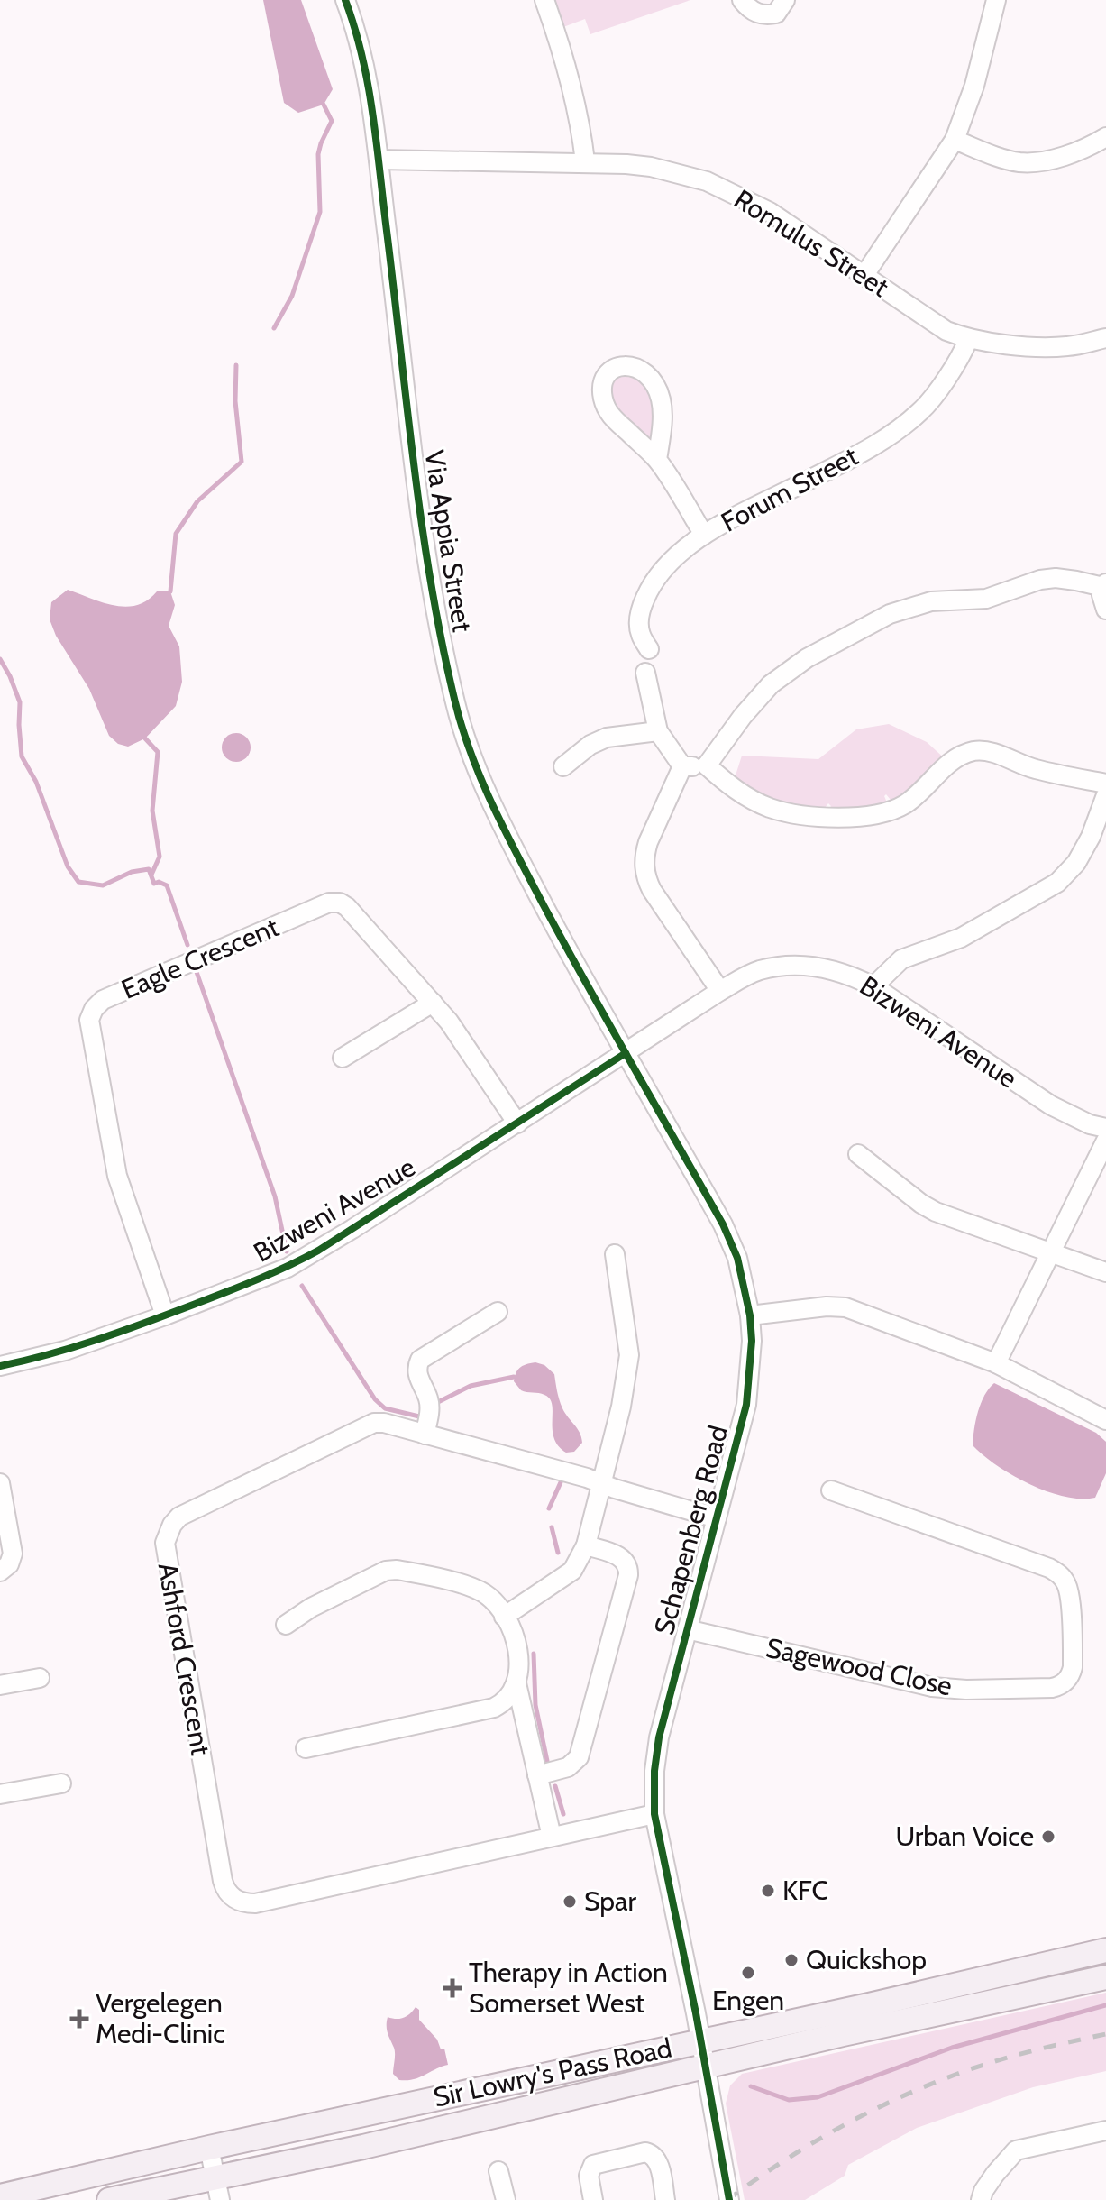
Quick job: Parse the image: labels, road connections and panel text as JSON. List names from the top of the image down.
{
  "streets": {
    "main road": ["Sir Lowry's Pass Road"],
    "street": [
      "Romulus Street",
      "Forum Street",
      "Via Appia Street",
      "Eagle Crescent",
      "Bizweni Avenue",
      "Schapenberg Road",
      "Ashford Crescent",
      "Sagewood Close"
    ]
  },
  "crossings": [
    ["Romulus Street", "Forum Street"],
    ["Romulus Street", "Via Appia Street"],
    ["Via Appia Street", "Bizweni Avenue"],
    ["Via Appia Street", "Schapenberg Road"],
    ["Eagle Crescent", "Bizweni Avenue"],
    ["Bizweni Avenue", "Schapenberg Road"],
    ["Schapenberg Road", "Ashford Crescent"],
    ["Schapenberg Road", "Sagewood Close"],
    ["Schapenberg Road", "Sir Lowry's Pass Road"]
  ],
  "places": {
    "other": [
      "Urban Voice",
      "KFC",
      "Spar",
      "Quickshop",
      "Engen"
    ],
    "health": ["Therapy in Action Somerset West", "Vergelegen Medi-Clinic"]
  }
}
